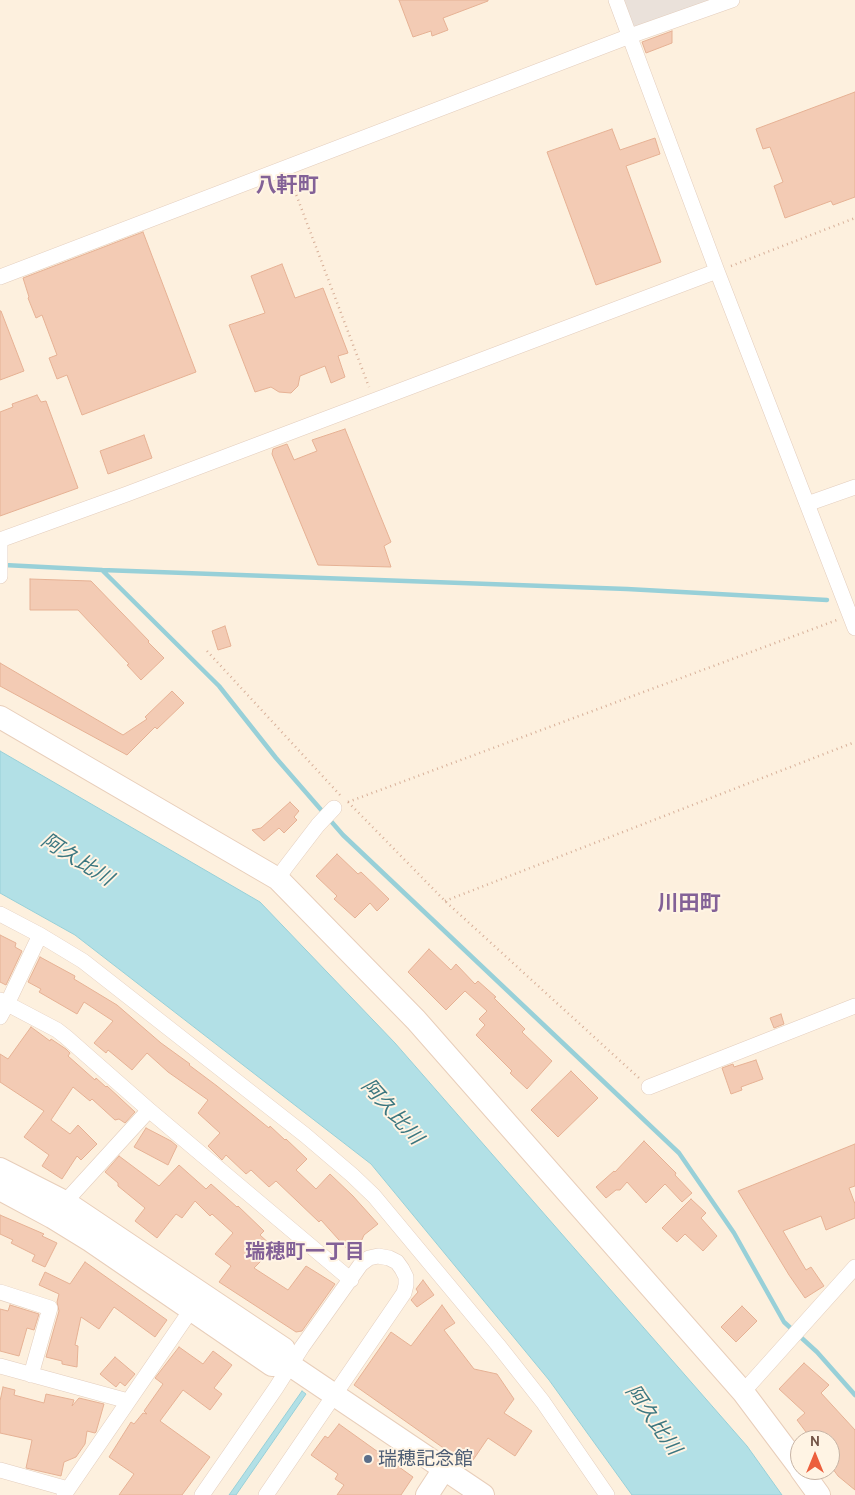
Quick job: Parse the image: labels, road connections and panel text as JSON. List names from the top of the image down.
{
  "districts": ["八軒町", "川田町", "瑞穂町一丁目"],
  "water": ["阿久比川"],
  "places": ["瑞穂記念館"],
  "north": "top"
}
